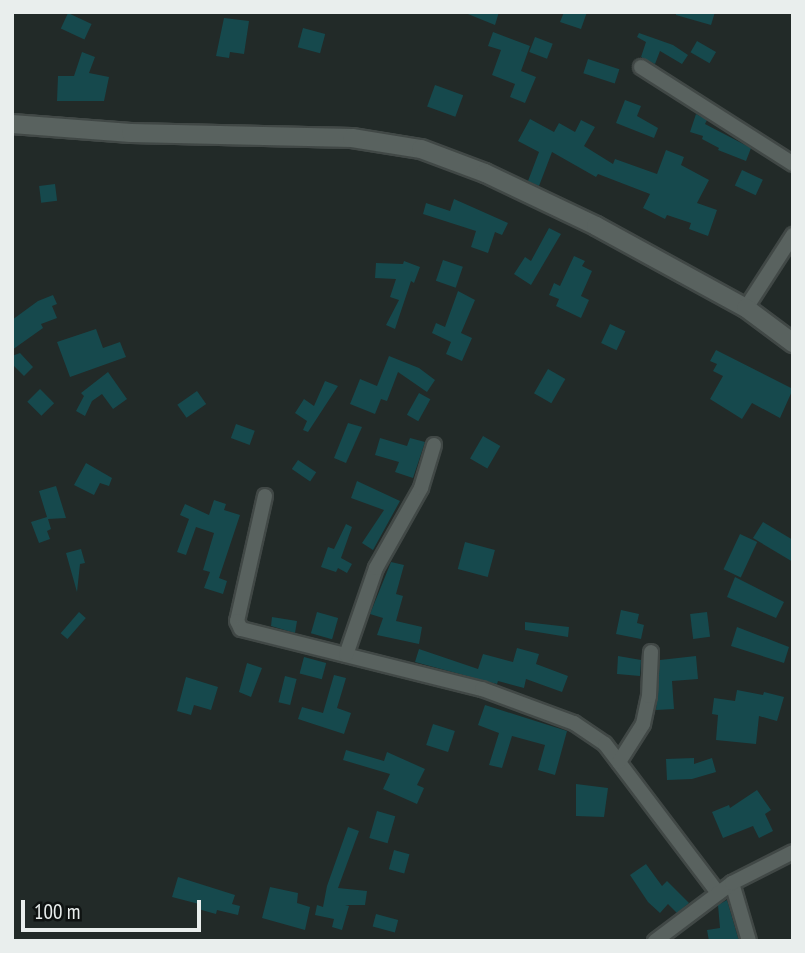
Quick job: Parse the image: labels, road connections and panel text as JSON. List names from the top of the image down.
{
  "scale_bar": "100 m"
}
